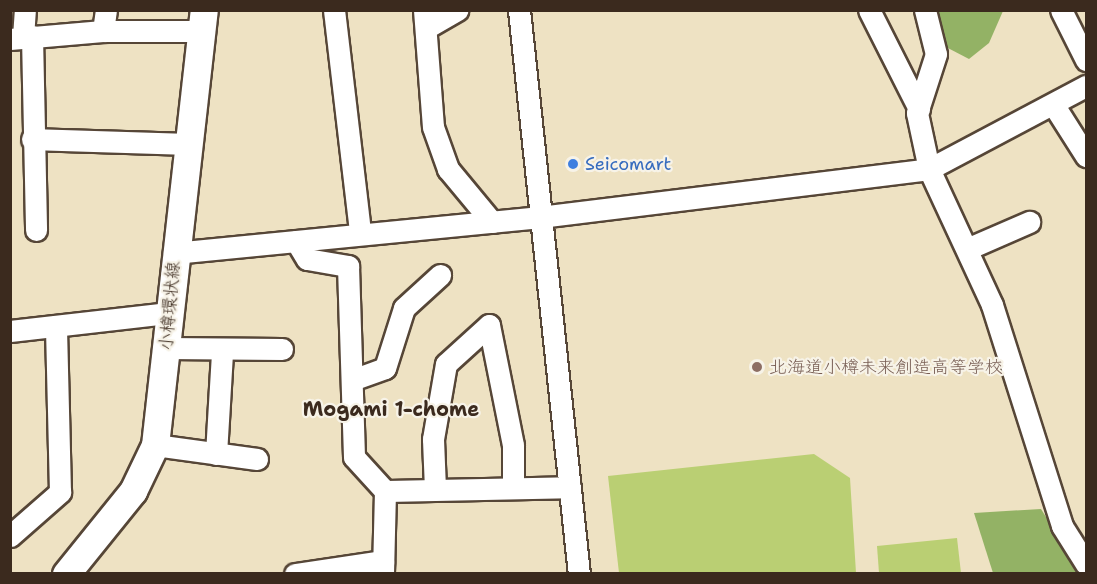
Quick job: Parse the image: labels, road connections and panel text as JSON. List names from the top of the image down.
{
  "streets": {
    "main road": ["小樽環状線"]
  },
  "districts": ["Mogami 1-chome"],
  "places": ["Seicomart", "北海道小樽未来創造高等学校"]
}
